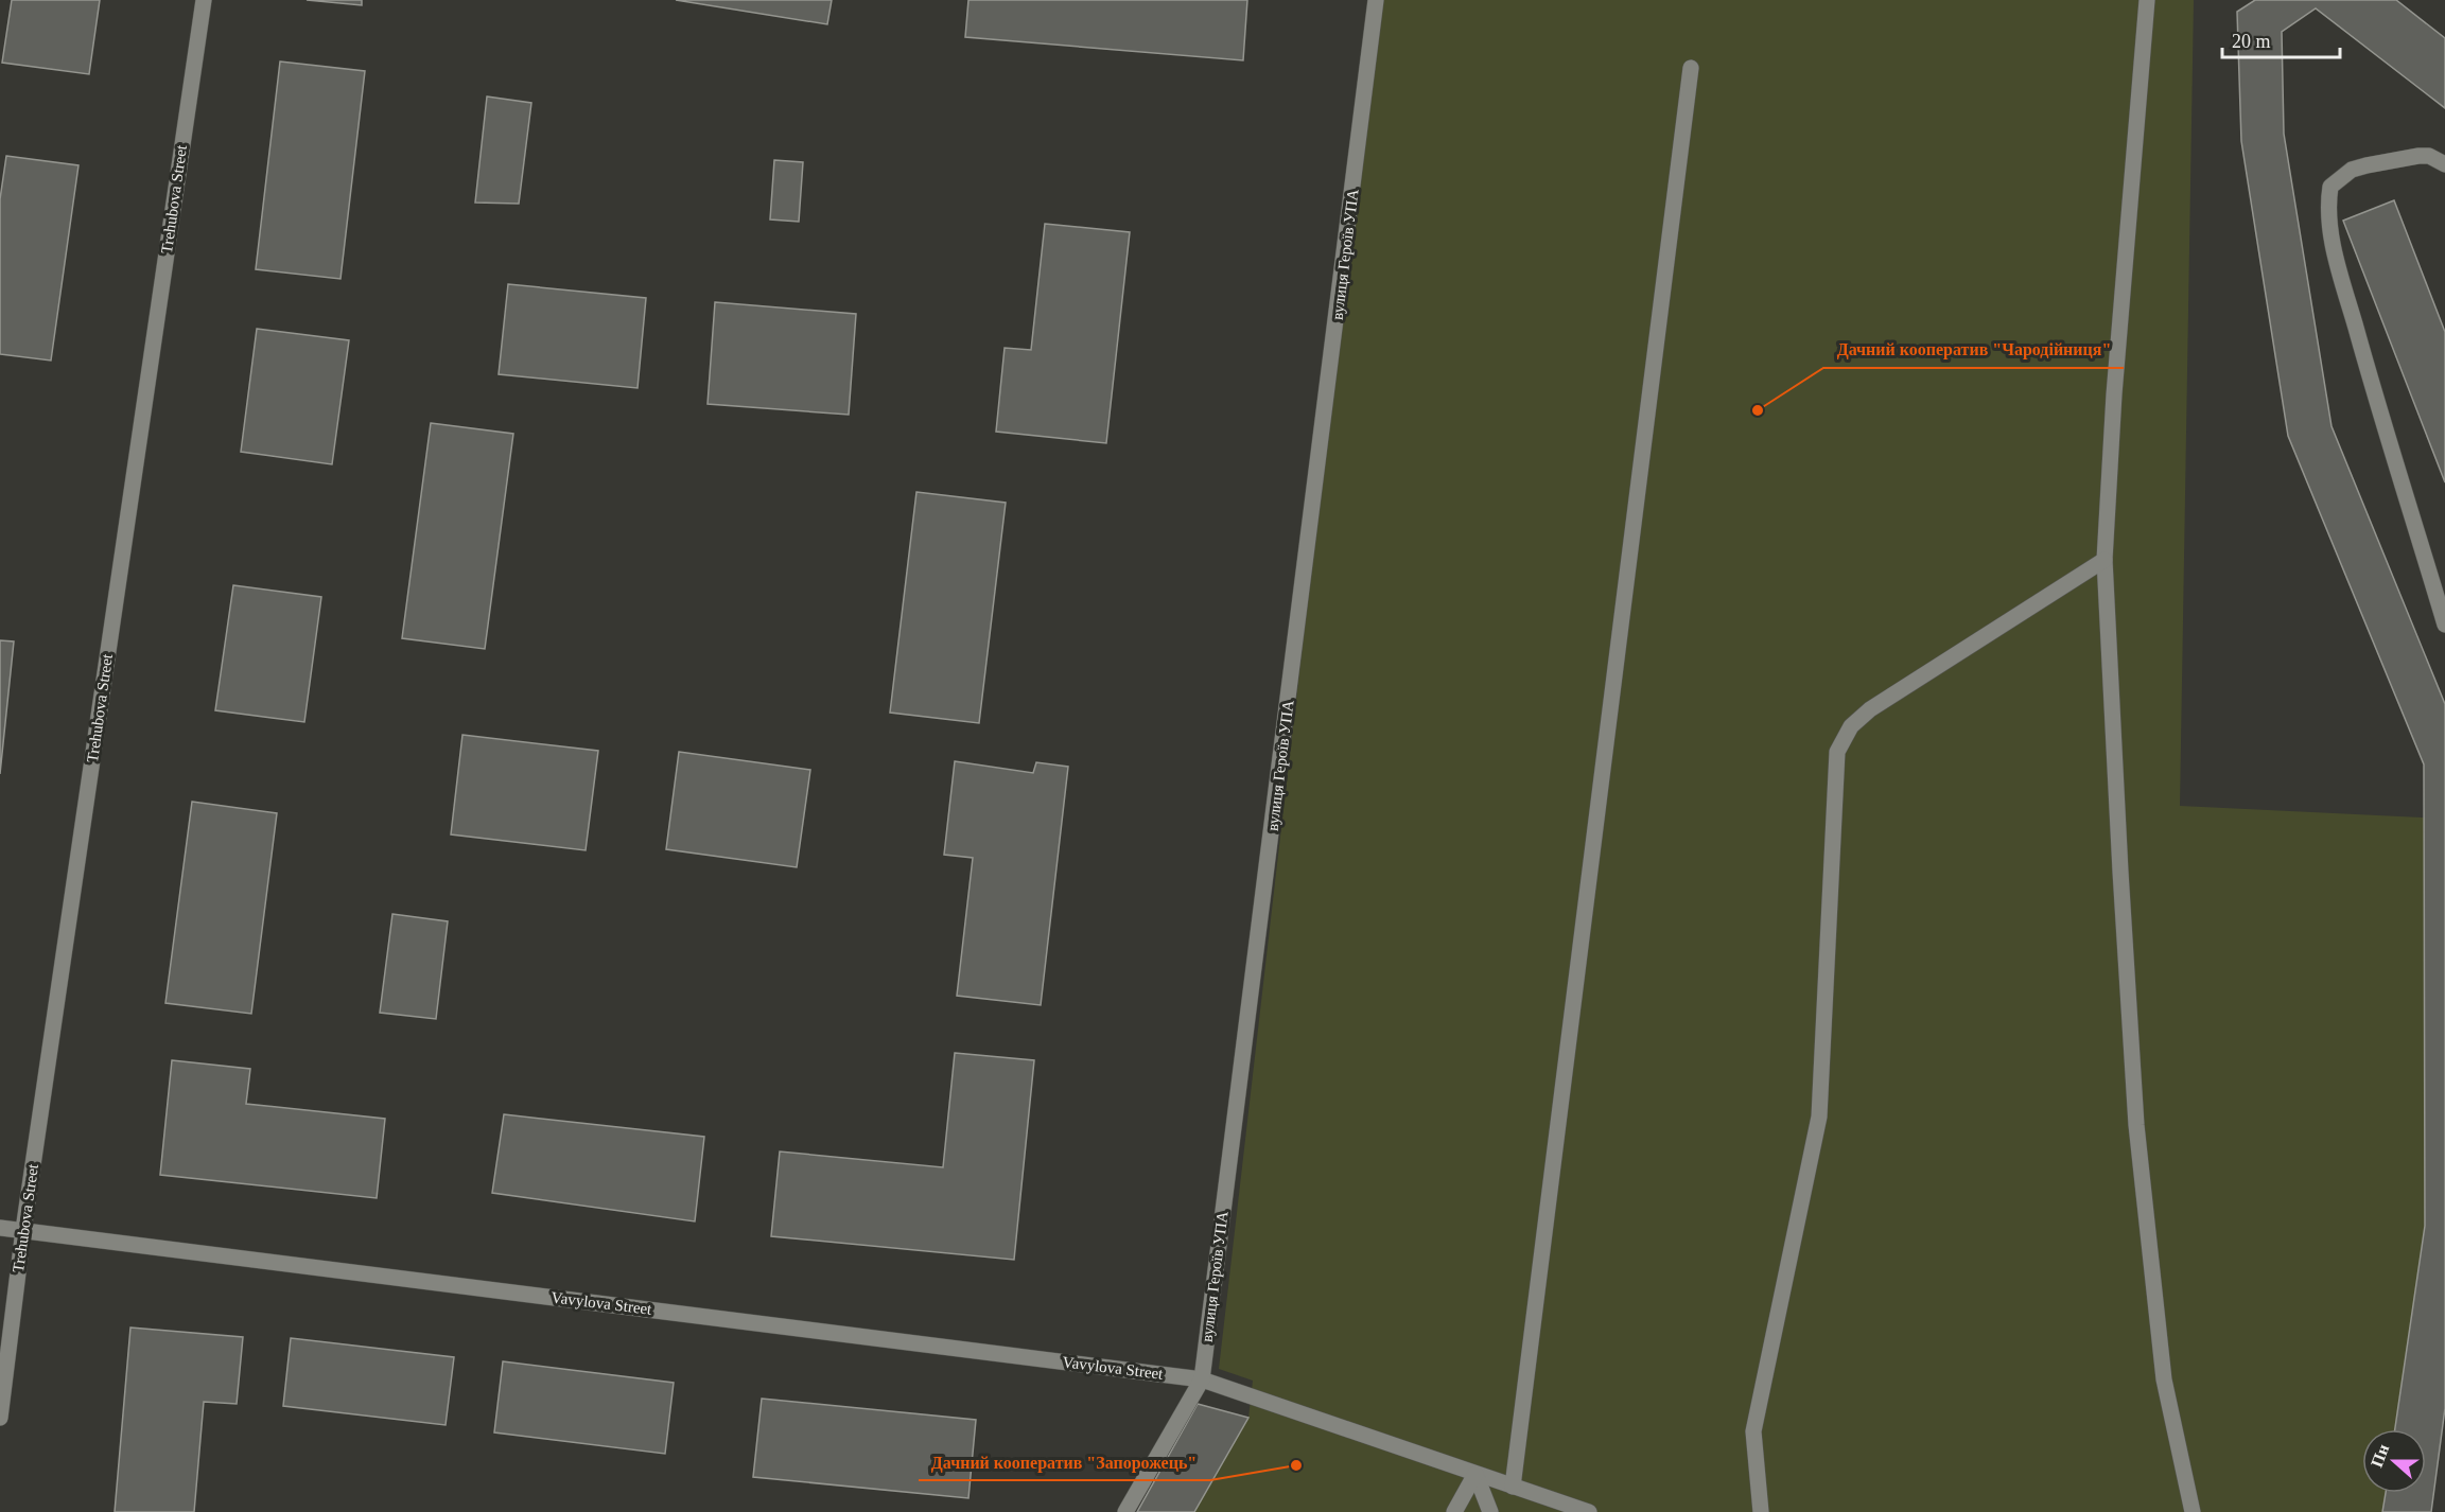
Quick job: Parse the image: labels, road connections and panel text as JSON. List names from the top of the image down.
{
  "streets": {
    "street": ["Trehubova Street", "вулиця Героїв УПА", "Vavylova Street"]
  },
  "crossings": [
    ["Trehubova Street", "Vavylova Street"],
    ["вулиця Героїв УПА", "Vavylova Street"]
  ],
  "places": ["Дачний кооператив \"Чародійниця\"", "Дачний кооператив \"Запорожець\""],
  "scale_bar": "20 m",
  "north": "left"
}
